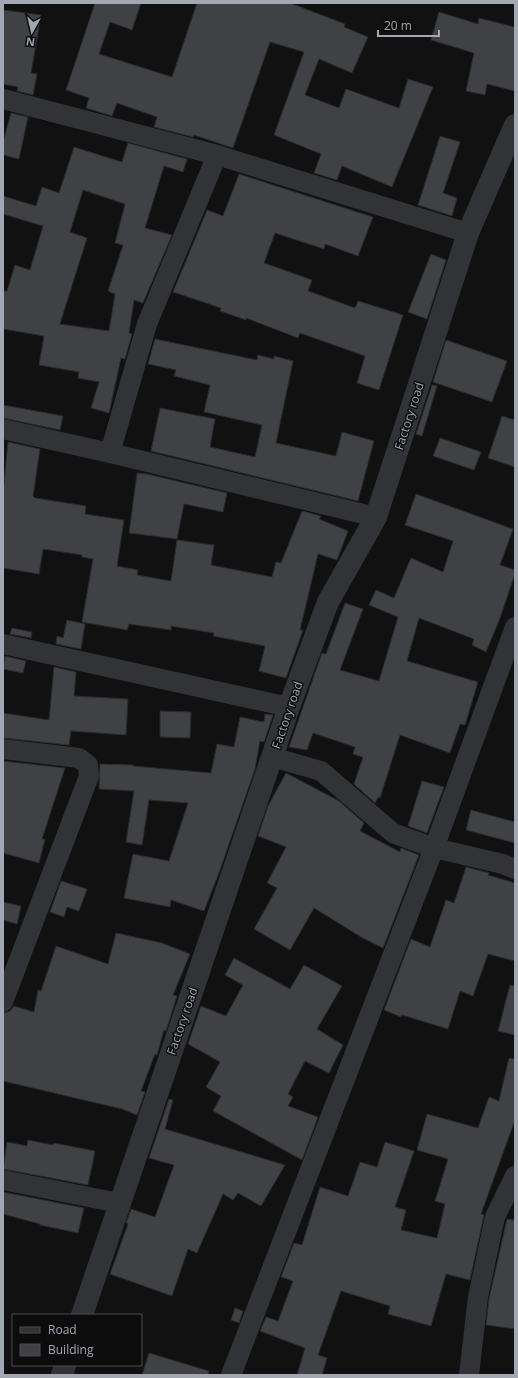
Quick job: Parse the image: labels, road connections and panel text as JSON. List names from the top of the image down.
{
  "streets": {
    "street": ["Factory road"]
  },
  "legend": ["Road", "Building"],
  "scale_bar": "20 m",
  "north": "bottom"
}
